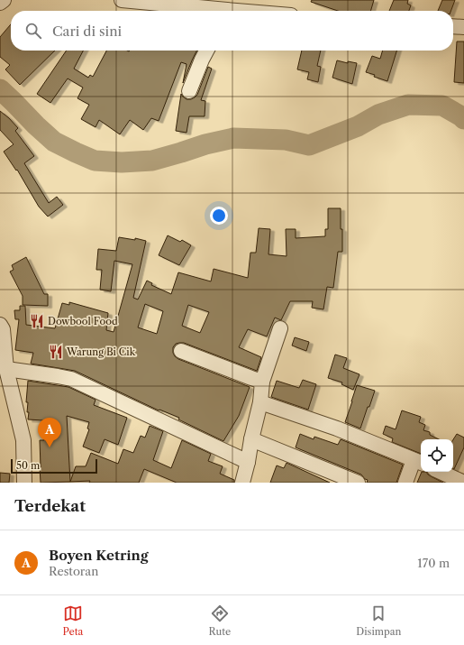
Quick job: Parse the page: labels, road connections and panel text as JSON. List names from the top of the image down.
{
  "places": {
    "restaurant": ["Dowbool Food", "Warung Bi Cik"]
  },
  "scale_bar": "50 m",
  "page": {
    "search": "Cari di sini",
    "pins": "A",
    "scale": "50 m",
    "heading": "Terdekat",
    "list": [
      {
        "mark": "A",
        "name": "Boyen Ketring",
        "note": "Restoran",
        "value": "170 m"
      }
    ],
    "nav": ["Peta", "Rute", "Disimpan"]
  }
}
